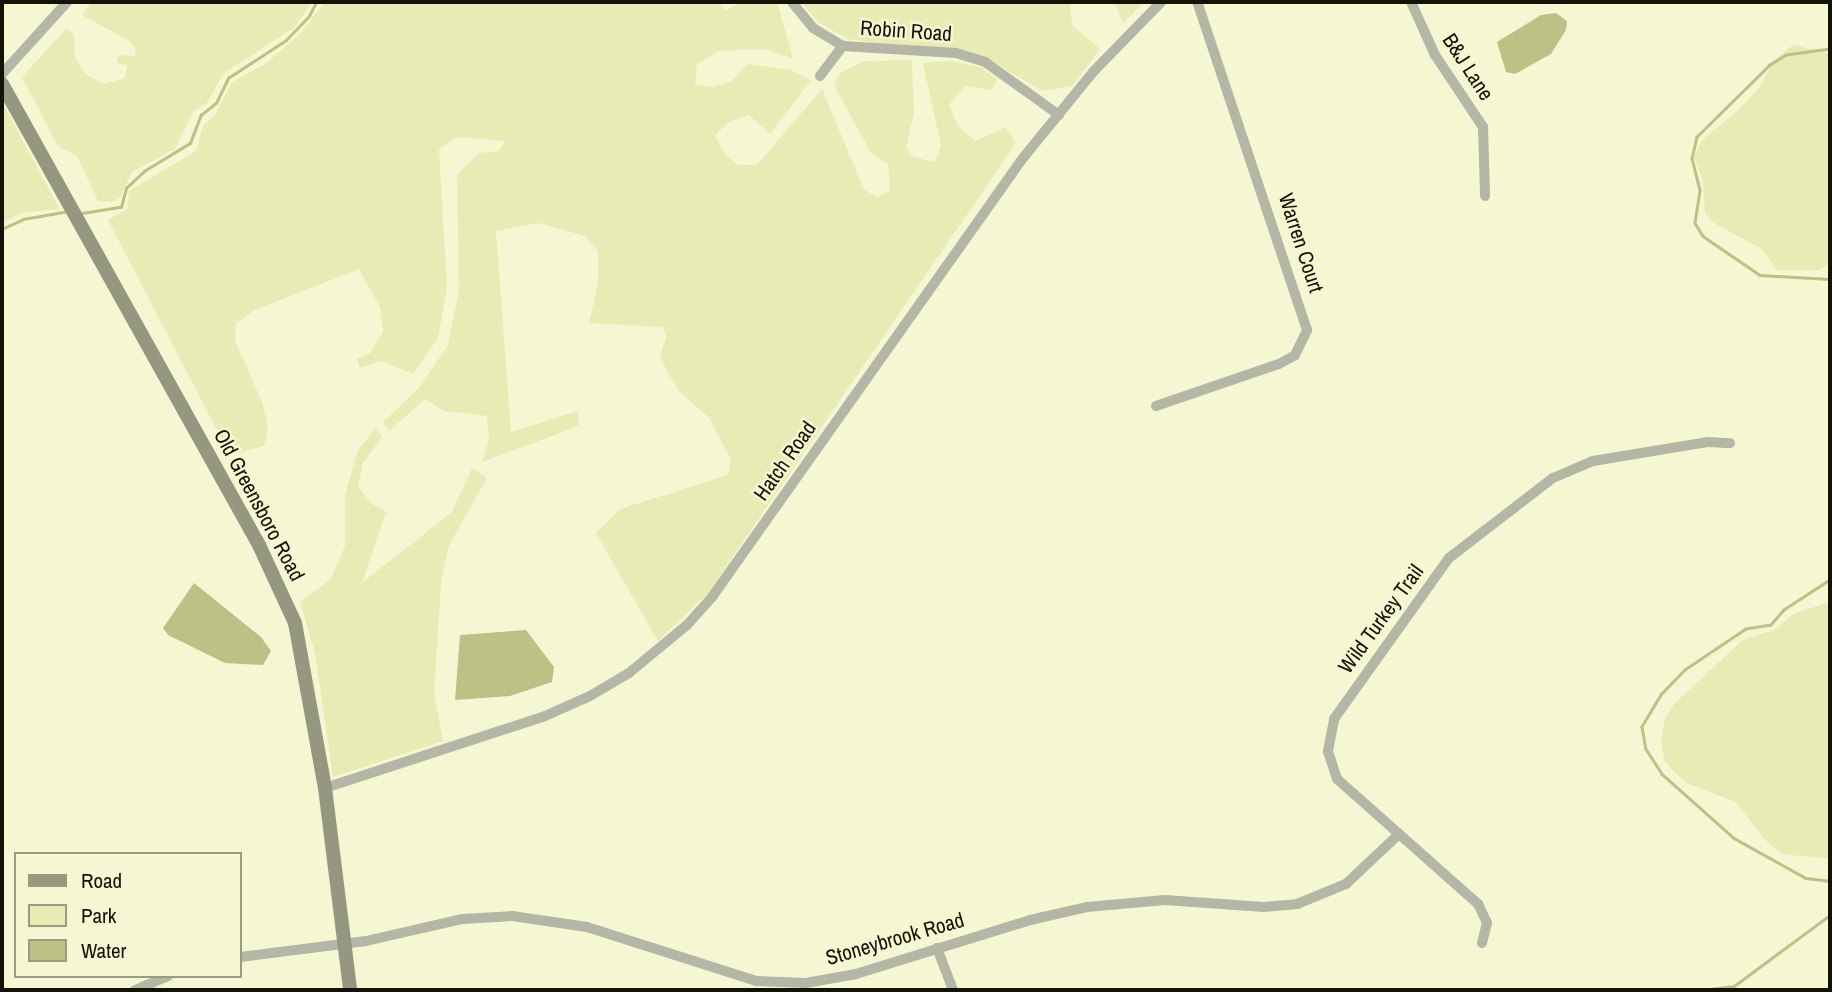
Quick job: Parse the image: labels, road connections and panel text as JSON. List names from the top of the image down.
{
  "streets": {
    "street": [
      "Robin Road",
      "B&J Lane",
      "Warren Court",
      "Hatch Road",
      "Old Greensboro Road",
      "Wild Turkey Trail",
      "Stoneybrook Road"
    ]
  },
  "crossings": [
    ["Robin Road", "Hatch Road"],
    ["Hatch Road", "Old Greensboro Road"],
    ["Old Greensboro Road", "Stoneybrook Road"],
    ["Wild Turkey Trail", "Stoneybrook Road"]
  ],
  "legend": ["Road", "Park", "Water"]
}
